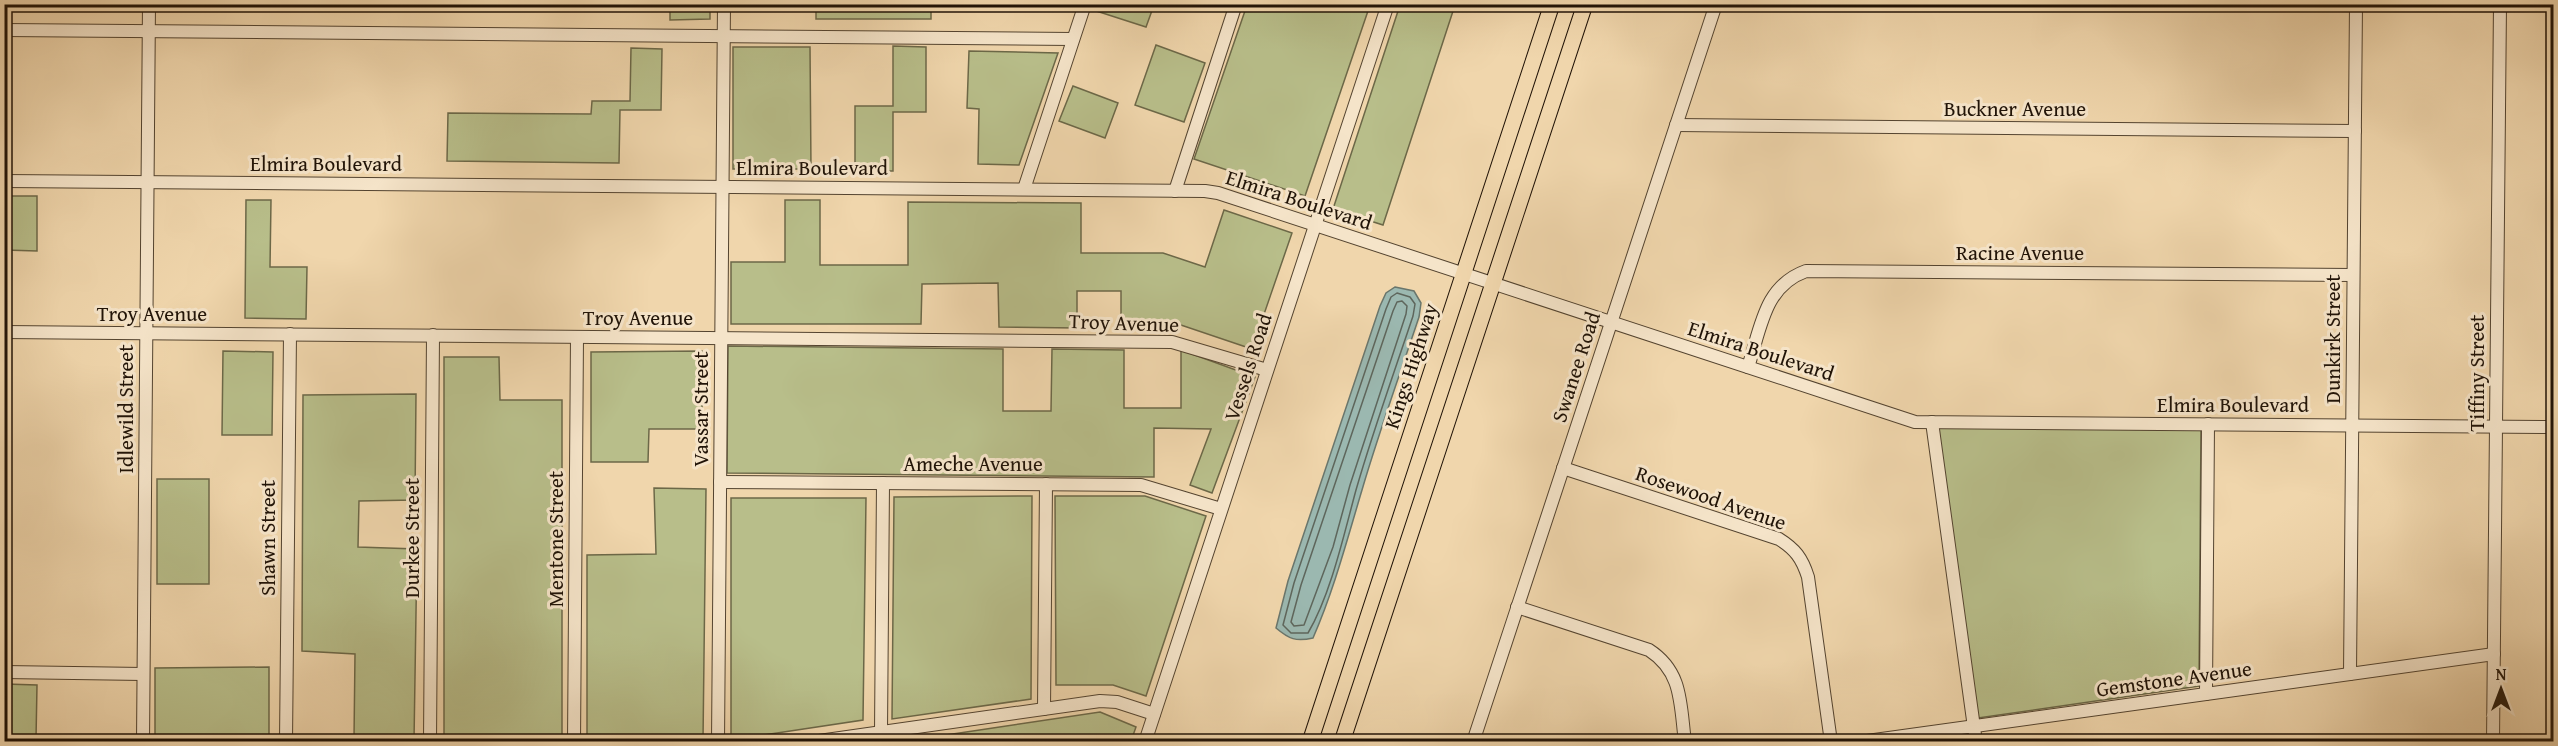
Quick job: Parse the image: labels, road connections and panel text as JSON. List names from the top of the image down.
{
  "streets": {
    "main road": ["Kings Highway"],
    "street": [
      "Buckner Avenue",
      "Elmira Boulevard",
      "Racine Avenue",
      "Troy Avenue",
      "Dunkirk Street",
      "Vessels Road",
      "Swanee Road",
      "Tiffiny Street",
      "Idlewild Street",
      "Vassar Street",
      "Ameche Avenue",
      "Rosewood Avenue",
      "Shawn Street",
      "Durkee Street",
      "Mentone Street",
      "Gemstone Avenue"
    ]
  },
  "crossings": [
    ["Buckner Avenue", "Dunkirk Street"],
    ["Buckner Avenue", "Swanee Road"],
    ["Elmira Boulevard", "Racine Avenue"],
    ["Elmira Boulevard", "Dunkirk Street"],
    ["Elmira Boulevard", "Kings Highway"],
    ["Elmira Boulevard", "Vessels Road"],
    ["Elmira Boulevard", "Swanee Road"],
    ["Elmira Boulevard", "Tiffiny Street"],
    ["Elmira Boulevard", "Idlewild Street"],
    ["Elmira Boulevard", "Vassar Street"],
    ["Racine Avenue", "Dunkirk Street"],
    ["Troy Avenue", "Vessels Road"],
    ["Troy Avenue", "Idlewild Street"],
    ["Troy Avenue", "Vassar Street"],
    ["Troy Avenue", "Shawn Street"],
    ["Troy Avenue", "Durkee Street"],
    ["Troy Avenue", "Mentone Street"],
    ["Dunkirk Street", "Gemstone Avenue"],
    ["Vessels Road", "Ameche Avenue"],
    ["Swanee Road", "Rosewood Avenue"],
    ["Tiffiny Street", "Gemstone Avenue"],
    ["Vassar Street", "Ameche Avenue"]
  ],
  "north": "top"
}
